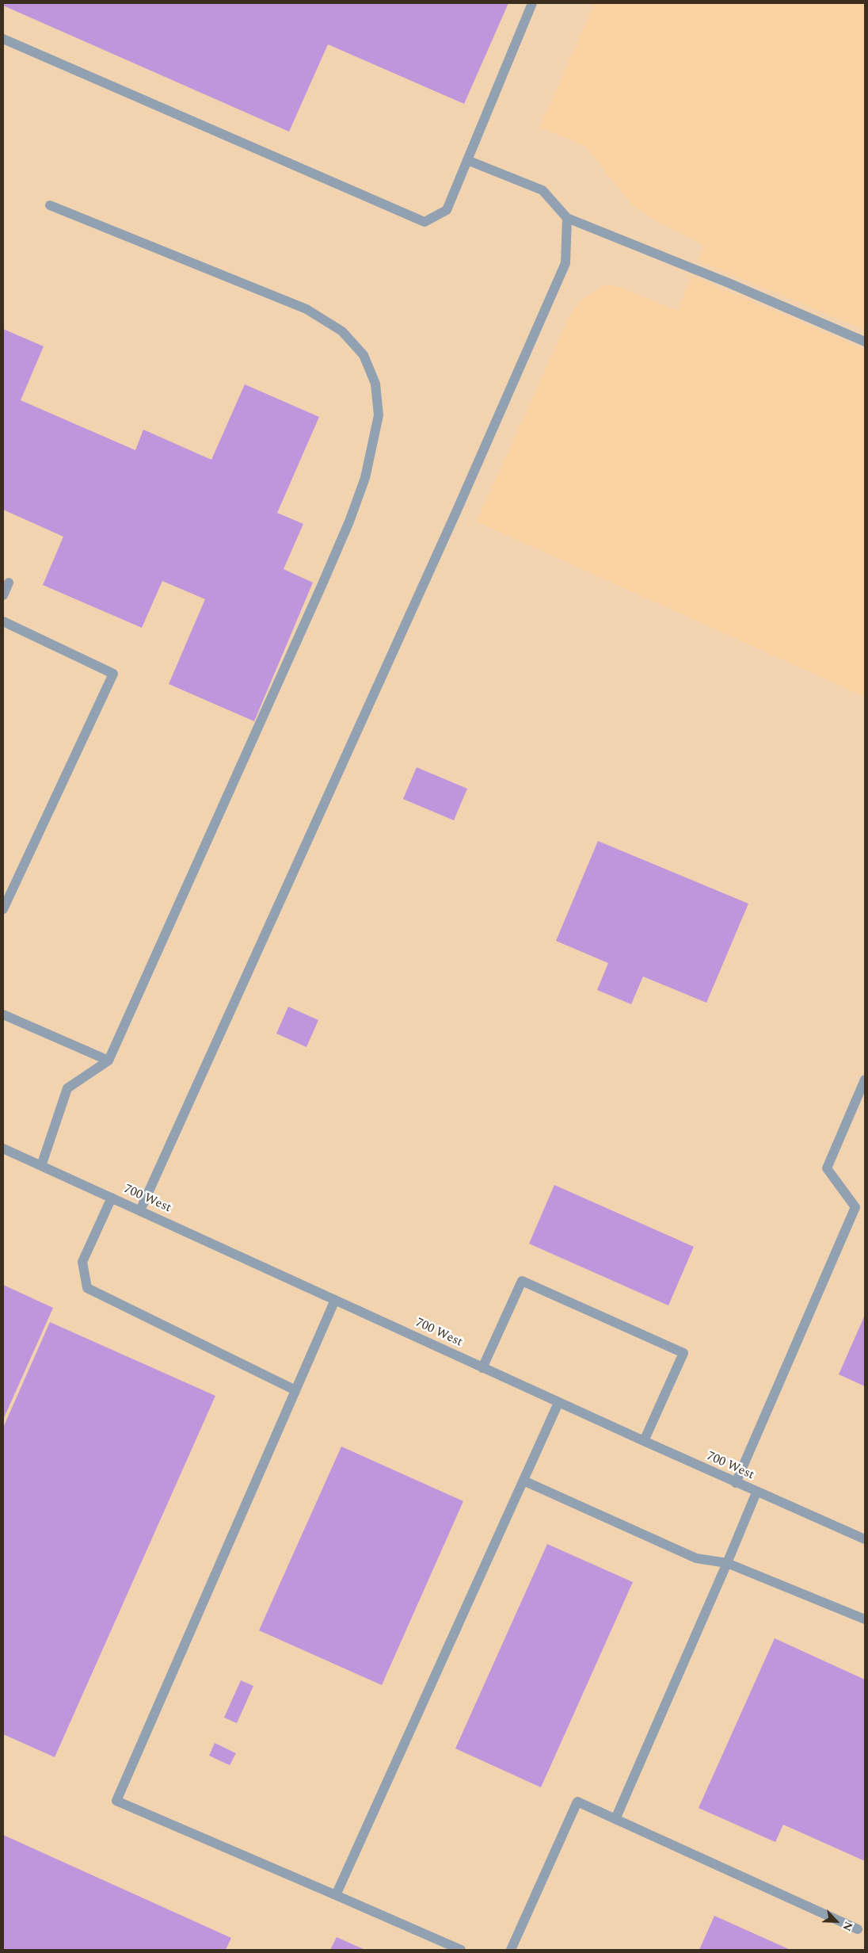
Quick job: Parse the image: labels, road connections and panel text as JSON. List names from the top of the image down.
{
  "streets": {
    "street": ["700 West"]
  },
  "north": "bottom right"
}
